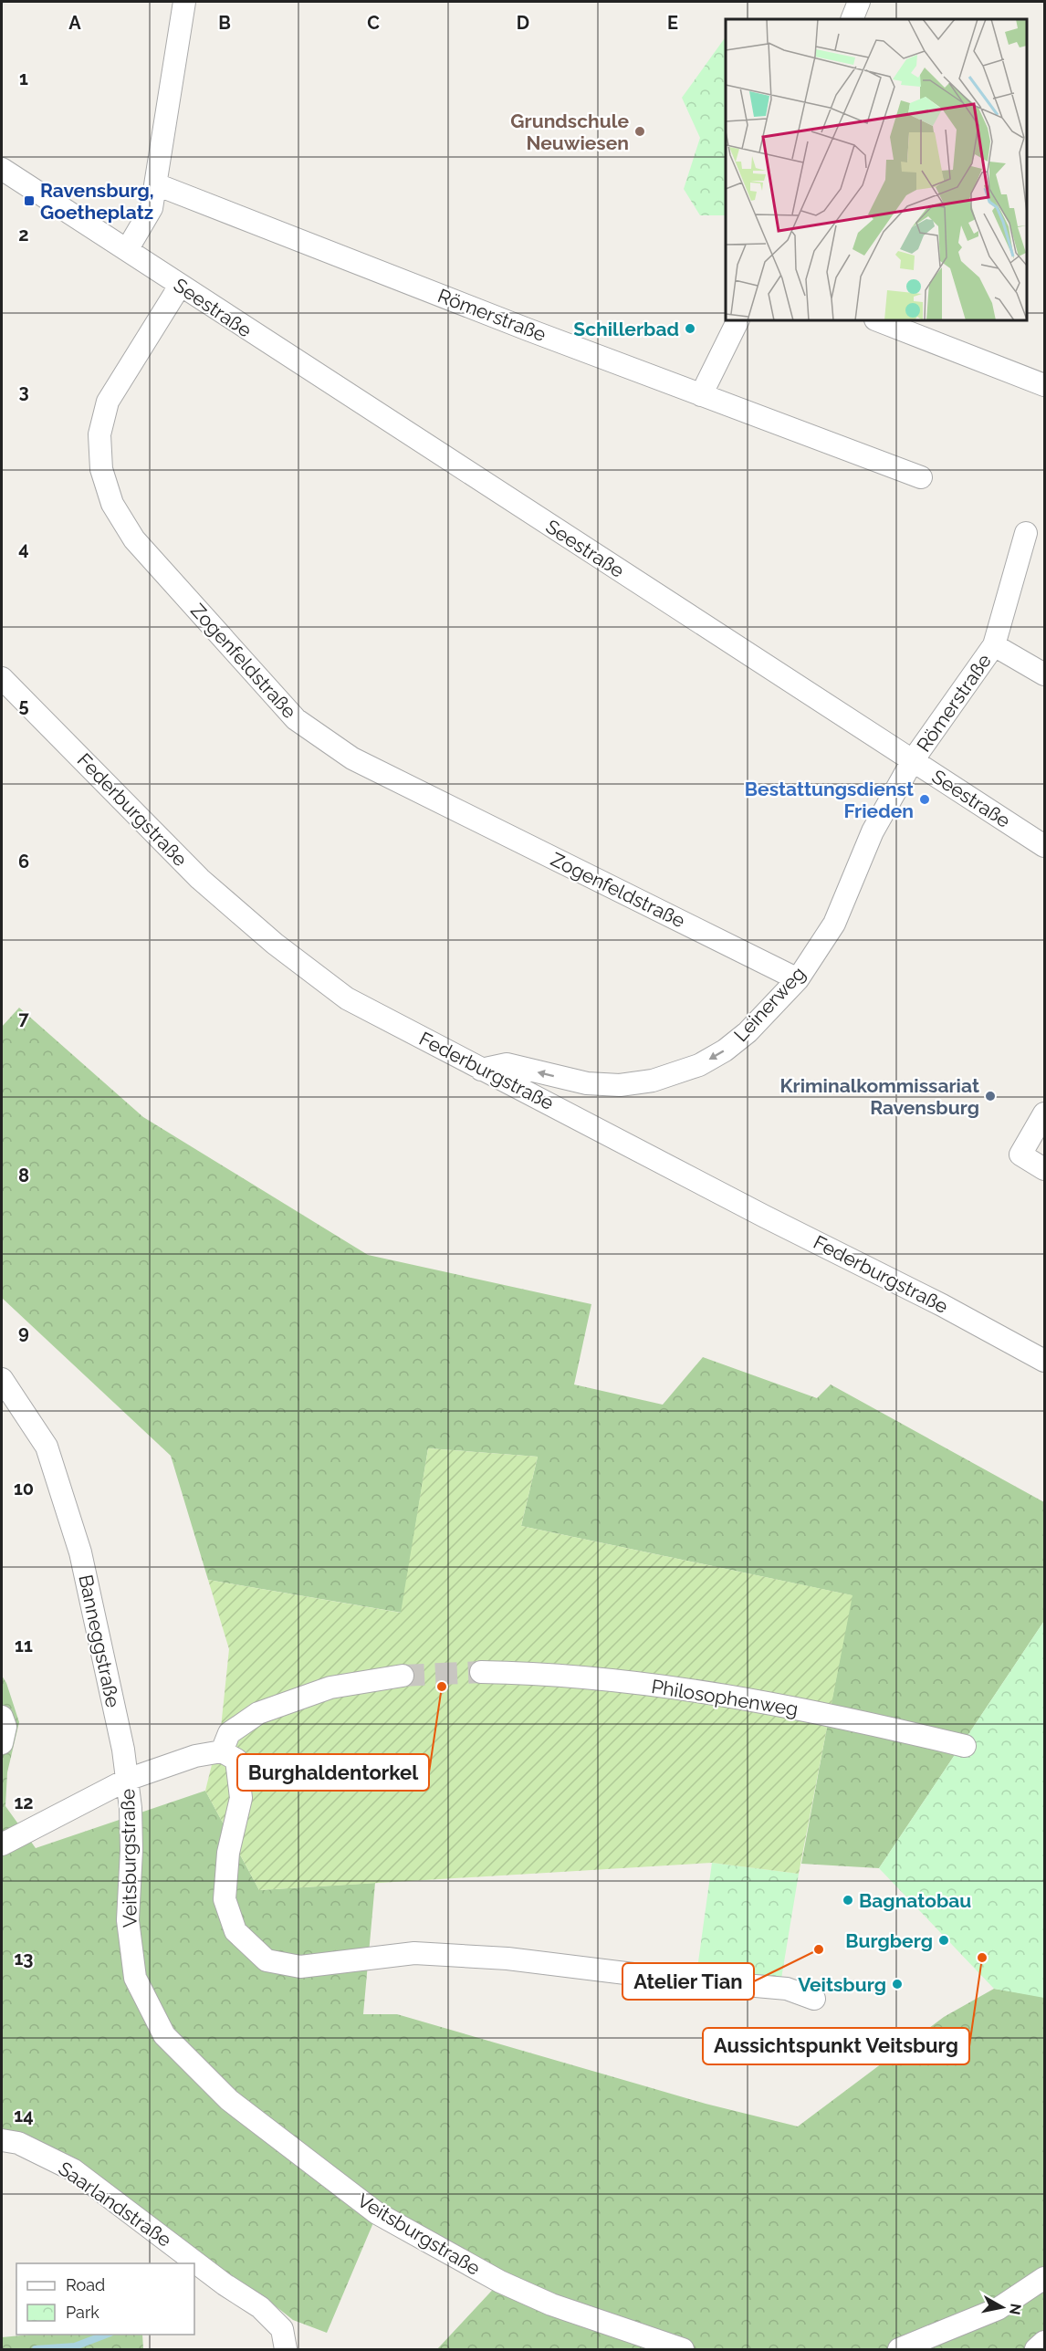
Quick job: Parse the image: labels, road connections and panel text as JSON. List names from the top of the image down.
{
  "streets": {
    "street": [
      "Seestraße",
      "Römerstraße",
      "Zogenfeldstraße",
      "Federburgstraße",
      "Leinerweg",
      "Banneggstraße",
      "Philosophenweg",
      "Veitsburgstraße",
      "Saarlandstraße"
    ]
  },
  "crossings": [
    ["Seestraße", "Römerstraße"],
    ["Seestraße", "Zogenfeldstraße"],
    ["Seestraße", "Leinerweg"],
    ["Römerstraße", "Leinerweg"],
    ["Zogenfeldstraße", "Leinerweg"],
    ["Federburgstraße", "Leinerweg"],
    ["Banneggstraße", "Veitsburgstraße"]
  ],
  "one_way": ["Leinerweg"],
  "places": {
    "other": [
      "Grundschule Neuwiesen",
      "Schillerbad",
      "Bestattungsdienst Frieden",
      "Kriminalkommissariat Ravensburg",
      "Burghaldentorkel",
      "Bagnatobau",
      "Burgberg",
      "Atelier Tian",
      "Aussichtspunkt Veitsburg",
      "Veitsburg"
    ],
    "transit": ["Ravensburg, Goetheplatz"]
  },
  "legend": ["Road", "Park"],
  "north": "right",
  "grid": {
    "columns": [
      "A",
      "B",
      "C",
      "D",
      "E"
    ],
    "rows": [
      "1",
      "2",
      "3",
      "4",
      "5",
      "6",
      "7",
      "8",
      "9",
      "10",
      "11",
      "12",
      "13",
      "14"
    ]
  }
}
